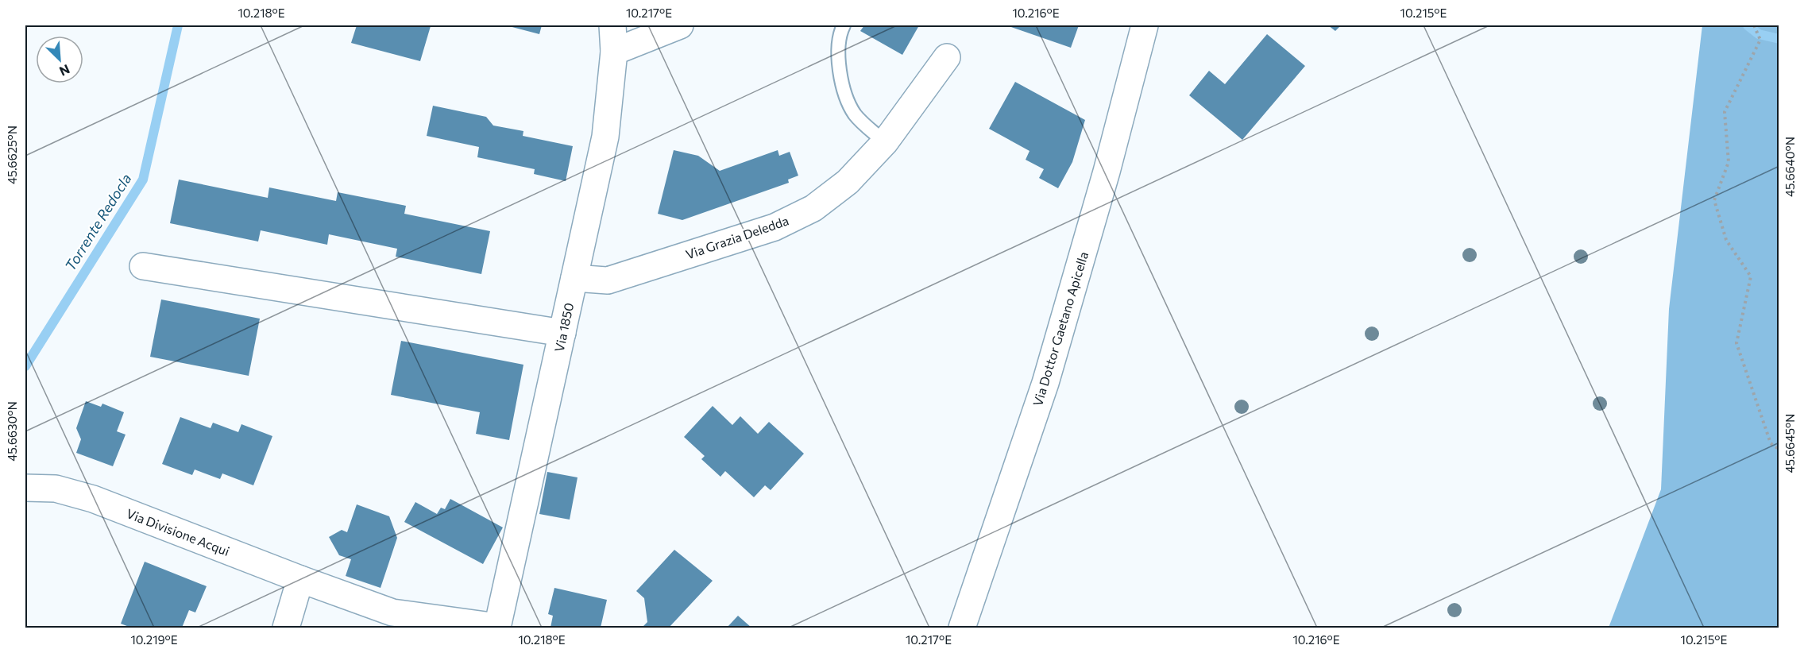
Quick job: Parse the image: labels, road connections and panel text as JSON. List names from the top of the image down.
{
  "streets": {
    "street": [
      "Via Grazia Deledda",
      "Via 1850",
      "Via Dottor Gaetano Apicella",
      "Via Divisione Acqui"
    ]
  },
  "crossings": [
    ["Via Grazia Deledda", "Via 1850"],
    ["Via 1850", "Via Divisione Acqui"]
  ],
  "water": ["Torrente Redocla"],
  "north": "bottom right",
  "coordinates": [
    "10.218°E",
    "10.217°E",
    "10.216°E",
    "10.215°E",
    "45.6625°N",
    "45.6640°N",
    "45.6630°N",
    "45.6645°N",
    "10.219°E"
  ]
}
